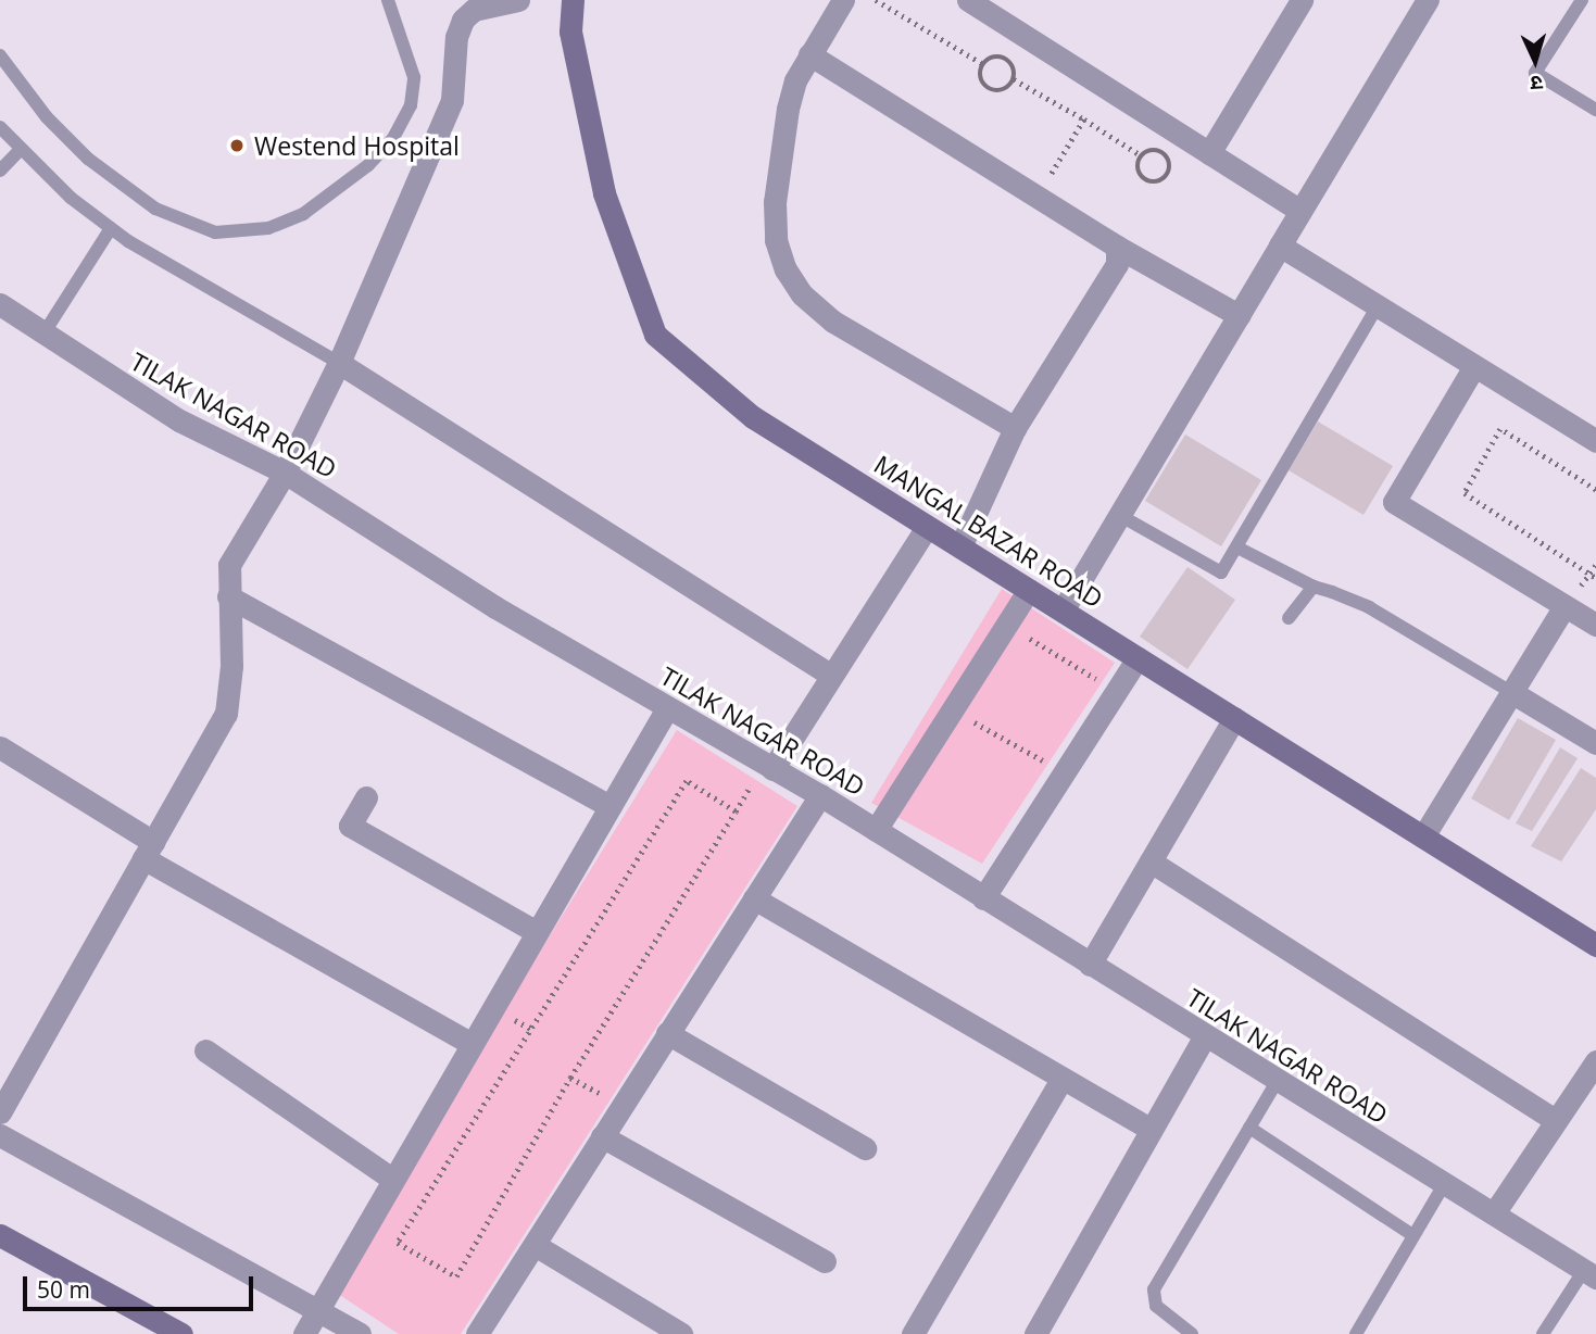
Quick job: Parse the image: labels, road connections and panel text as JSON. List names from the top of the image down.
{
  "streets": {
    "street": ["TILAK NAGAR ROAD", "MANGAL BAZAR ROAD"]
  },
  "places": ["Westend Hospital"],
  "scale_bar": "50 m",
  "north": "bottom"
}
